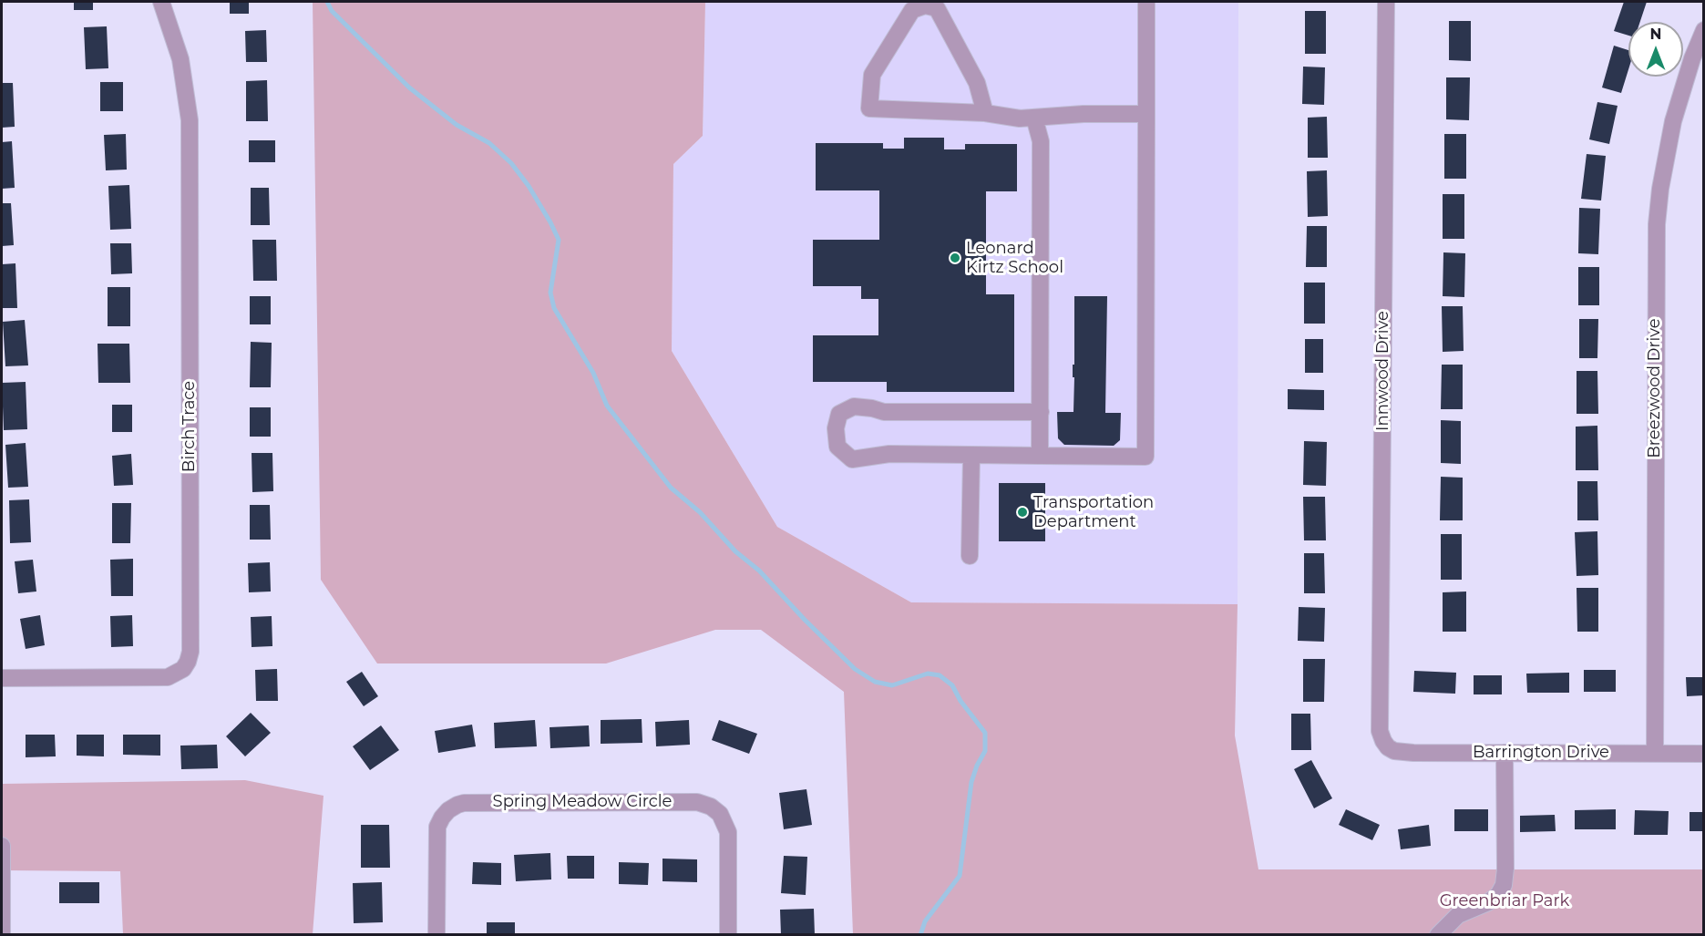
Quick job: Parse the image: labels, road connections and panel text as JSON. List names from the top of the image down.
{
  "streets": {
    "street": [
      "Innwood Drive",
      "Breezwood Drive",
      "Birch Trace",
      "Barrington Drive",
      "Spring Meadow Circle"
    ]
  },
  "crossings": [
    ["Innwood Drive", "Barrington Drive"],
    ["Breezwood Drive", "Barrington Drive"]
  ],
  "parks": ["Greenbriar Park"],
  "places": ["Leonard Kirtz School", "Transportation Department"],
  "north": "top"
}
